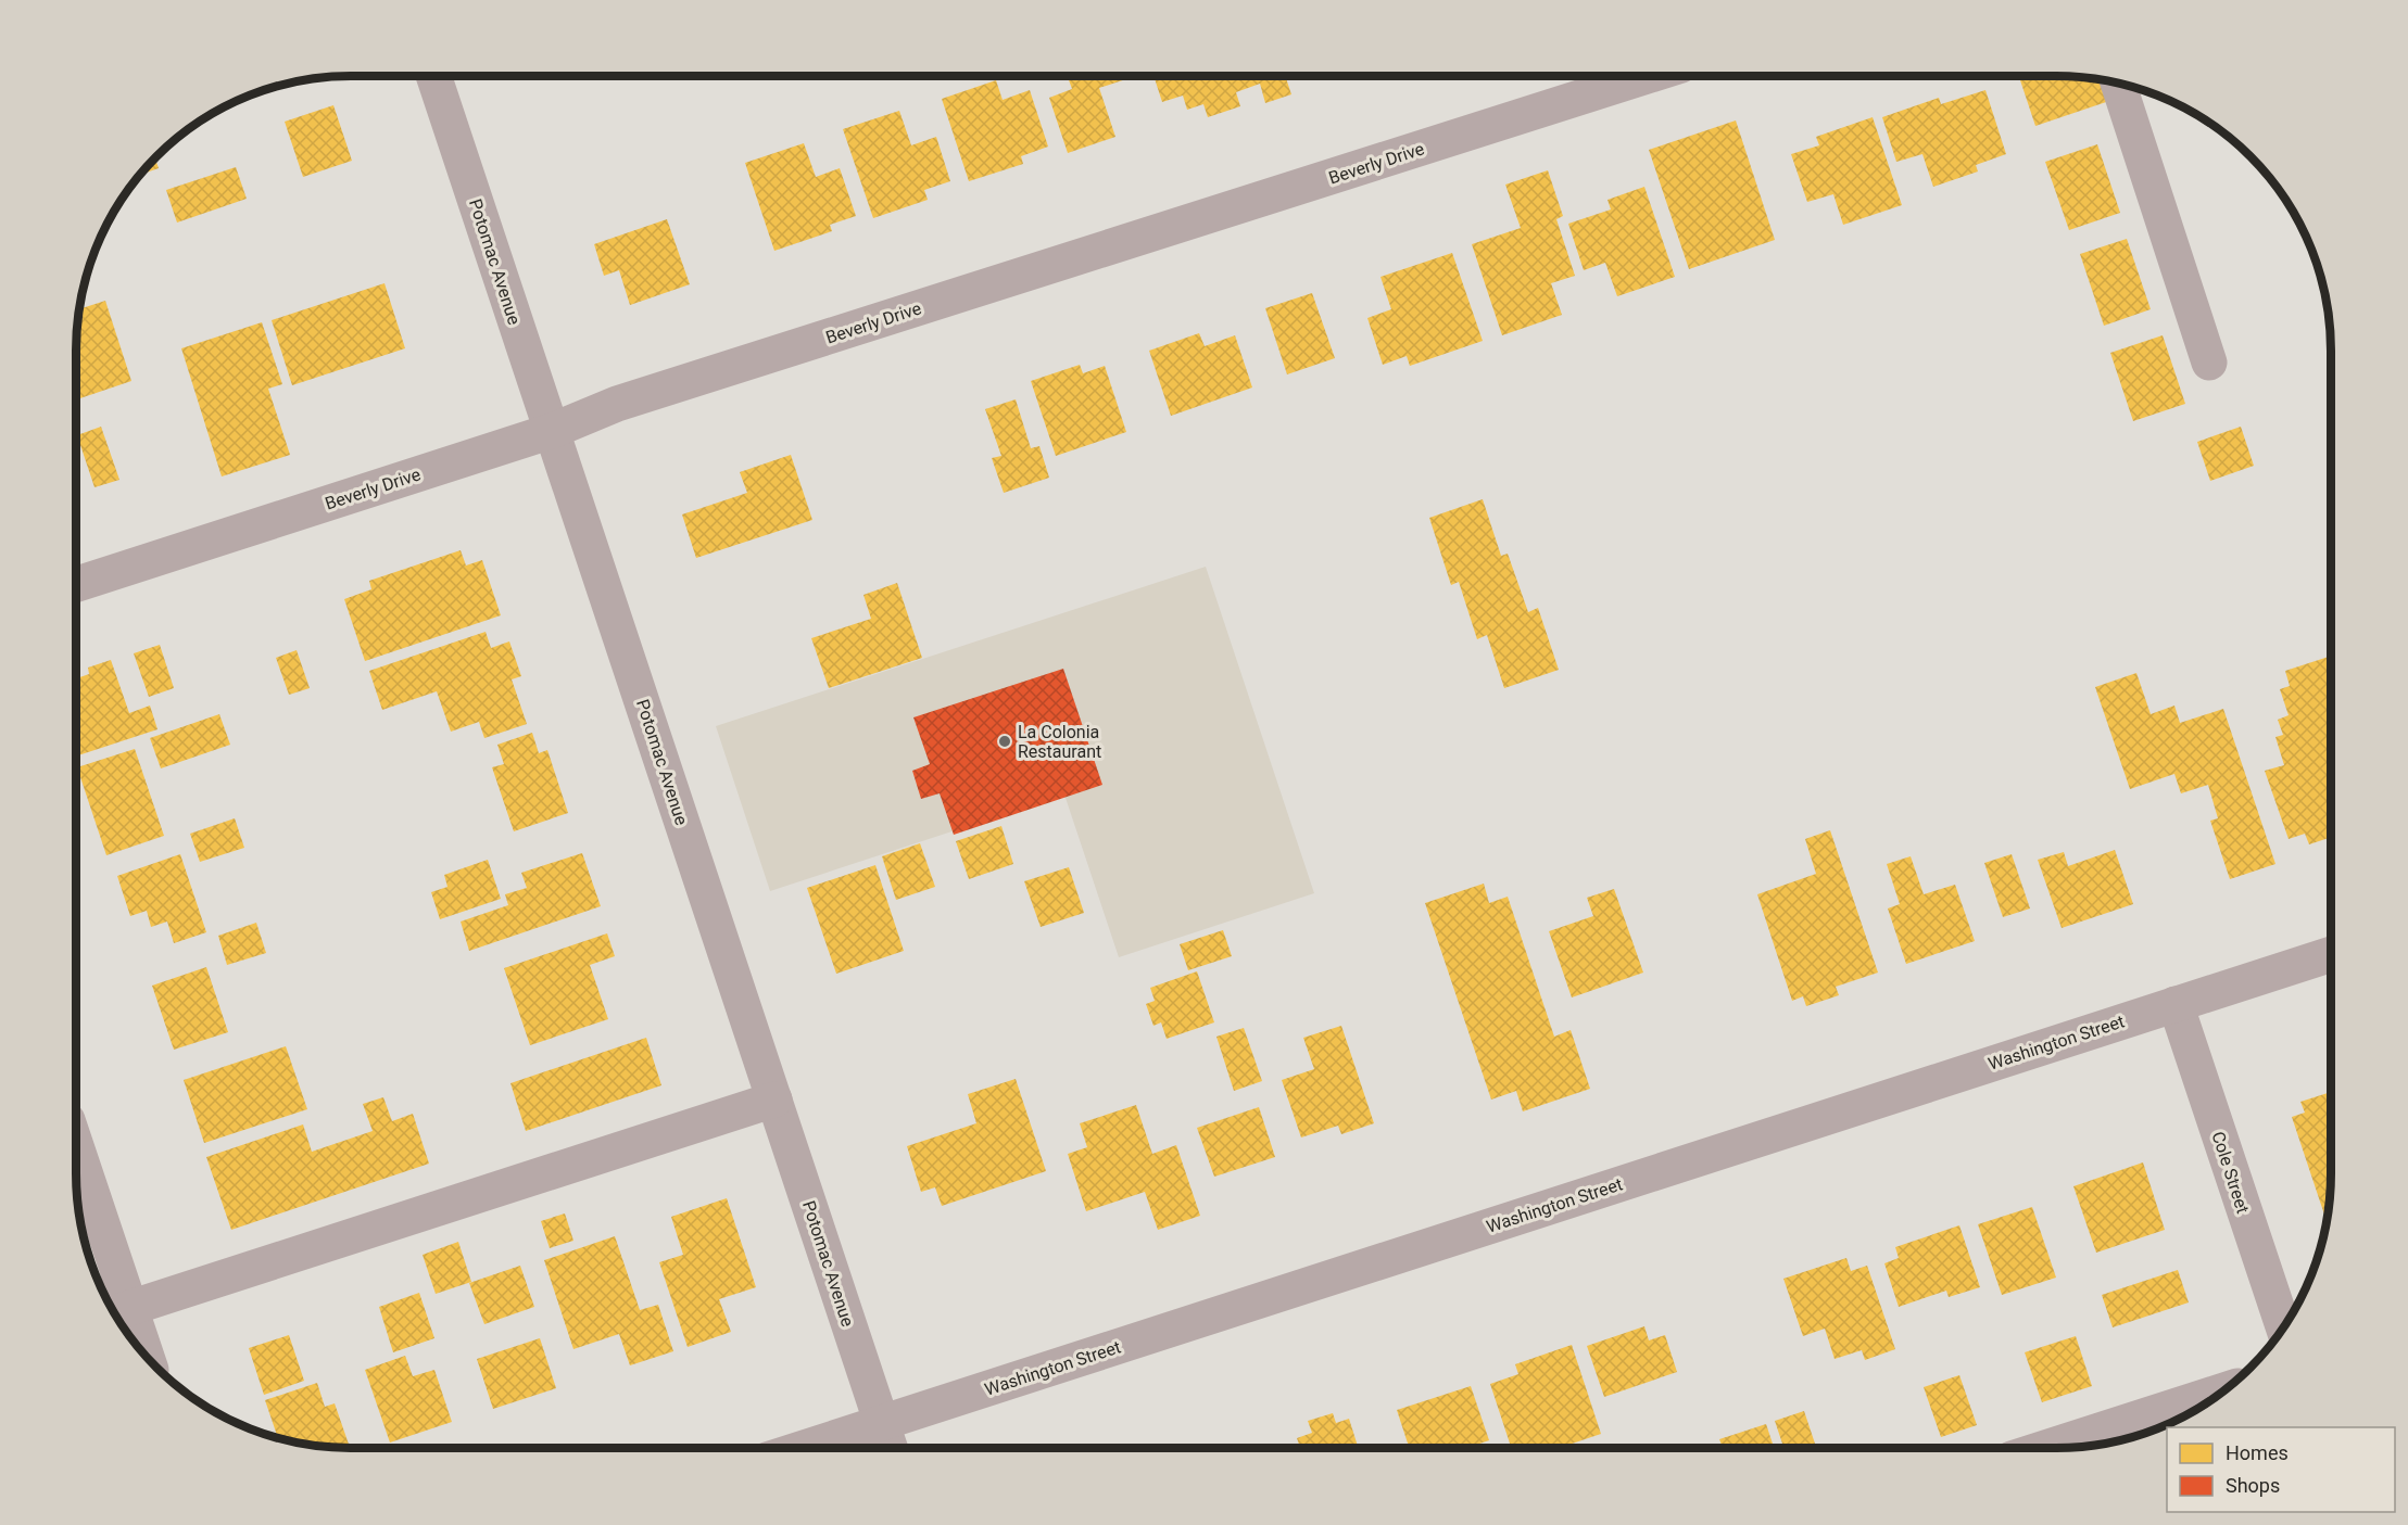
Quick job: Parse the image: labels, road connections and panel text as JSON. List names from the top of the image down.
{
  "streets": {
    "street": [
      "Beverly Drive",
      "Potomac Avenue",
      "Washington Street",
      "Cole Street"
    ]
  },
  "crossings": [
    ["Beverly Drive", "Potomac Avenue"],
    ["Potomac Avenue", "Washington Street"],
    ["Washington Street", "Cole Street"]
  ],
  "places": ["La Colonia Restaurant"],
  "legend": ["Homes", "Shops"]
}
